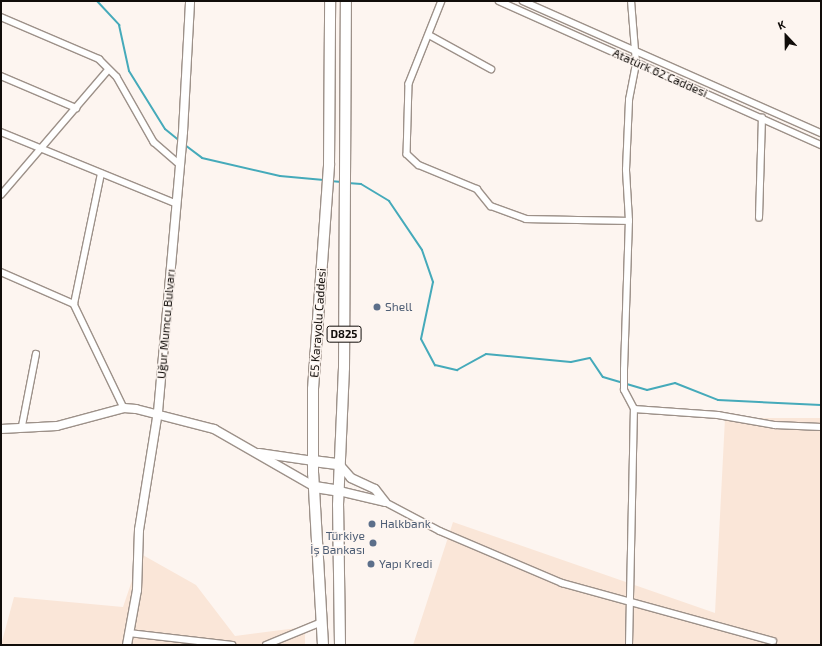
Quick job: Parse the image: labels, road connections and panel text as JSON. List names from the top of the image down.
{
  "streets": {
    "highway": ["E5 Karayolu Caddesi", "D825"],
    "street": ["Atatürk 62 Caddesi", "Uğur Mumcu Bulvarı"]
  },
  "places": [
    "Shell",
    "Halkbank",
    "Türkiye İş Bankası",
    "Yapı Kredi"
  ],
  "north": "top"
}
